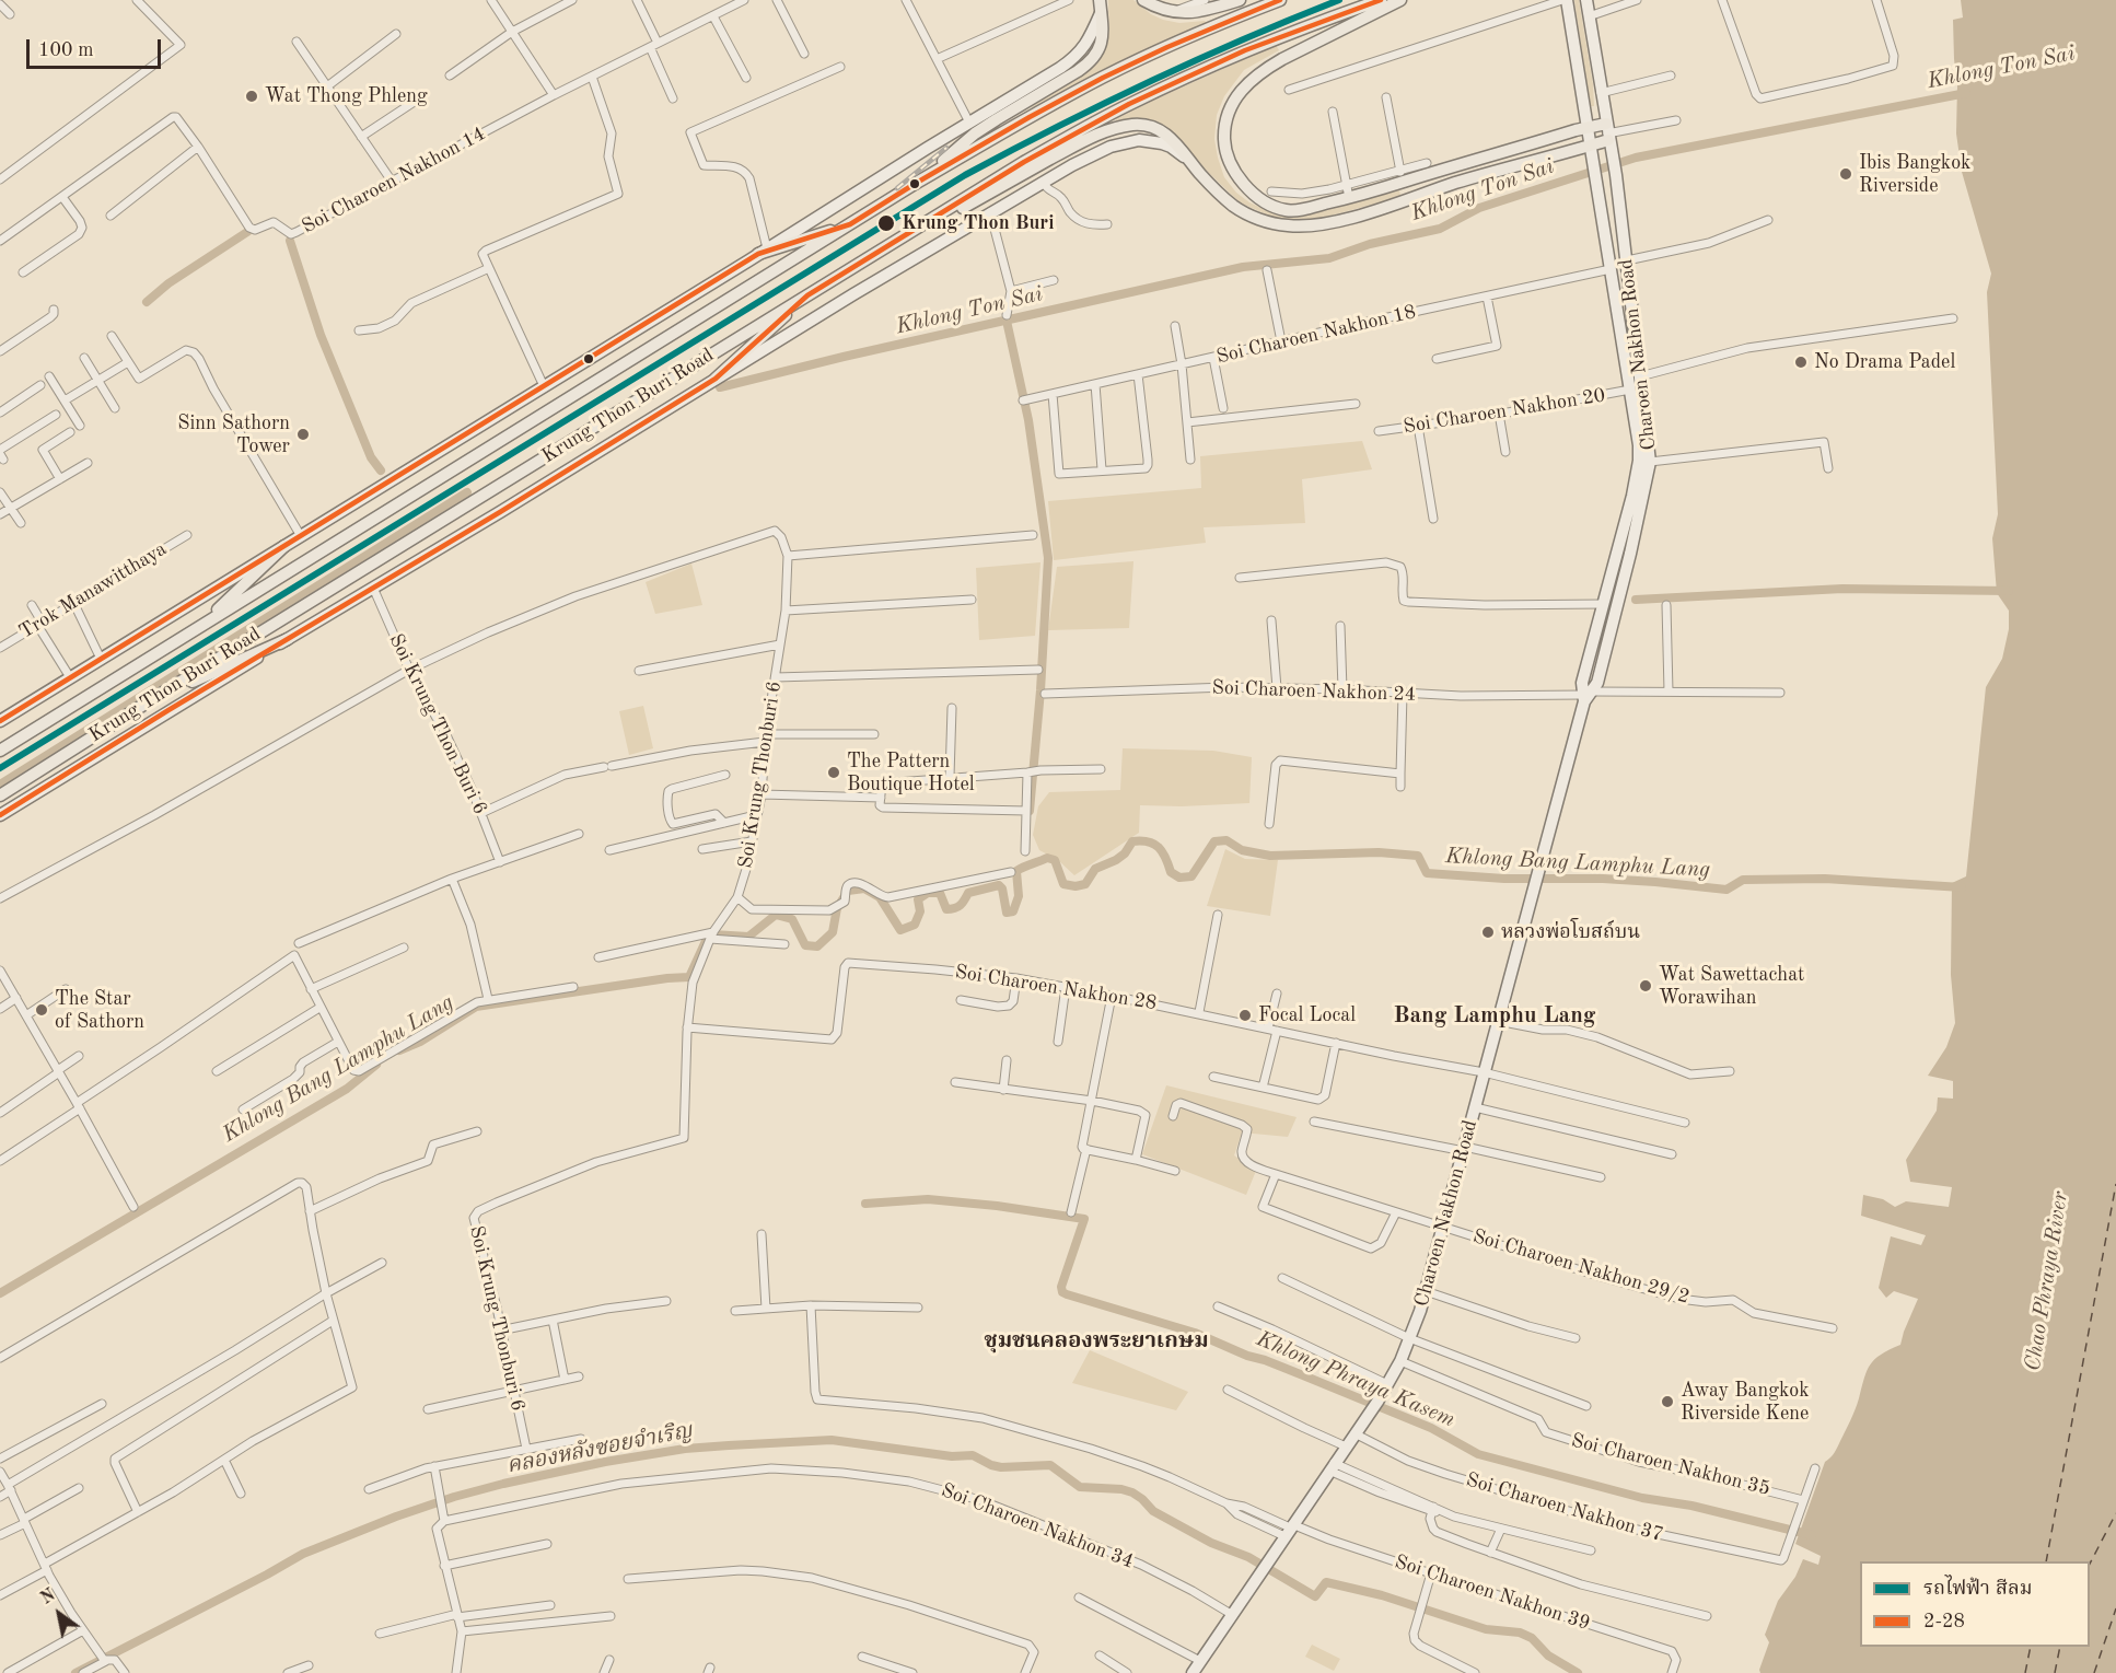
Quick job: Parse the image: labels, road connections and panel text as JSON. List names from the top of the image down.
{
  "streets": {
    "main road": ["Charoen Nakhon Road", "Krung Thon Buri Road"],
    "street": [
      "Soi Charoen Nakhon 14",
      "Soi Charoen Nakhon 18",
      "Soi Charoen Nakhon 20",
      "Trok Manawitthaya",
      "Soi Charoen Nakhon 24",
      "Soi Krung Thon Buri 6",
      "Soi Krung Thonburi 6",
      "Soi Charoen Nakhon 28",
      "Soi Charoen Nakhon 29/2",
      "Soi Charoen Nakhon 35",
      "Soi Charoen Nakhon 37",
      "Soi Charoen Nakhon 34",
      "Soi Charoen Nakhon 39"
    ]
  },
  "crossings": [
    ["Soi Charoen Nakhon 18", "Charoen Nakhon Road"],
    ["Charoen Nakhon Road", "Soi Charoen Nakhon 20"],
    ["Charoen Nakhon Road", "Soi Charoen Nakhon 24"],
    ["Charoen Nakhon Road", "Soi Charoen Nakhon 28"],
    ["Charoen Nakhon Road", "Soi Charoen Nakhon 29/2"],
    ["Charoen Nakhon Road", "Soi Charoen Nakhon 35"],
    ["Charoen Nakhon Road", "Soi Charoen Nakhon 37"],
    ["Charoen Nakhon Road", "Soi Charoen Nakhon 34"],
    ["Charoen Nakhon Road", "Soi Charoen Nakhon 39"],
    ["Krung Thon Buri Road", "Soi Krung Thon Buri 6"],
    ["Soi Krung Thon Buri 6", "Soi Krung Thonburi 6"],
    ["Soi Krung Thonburi 6", "Soi Charoen Nakhon 28"],
    ["Soi Charoen Nakhon 35", "Soi Charoen Nakhon 37"]
  ],
  "districts": ["Bang Lamphu Lang", "ชุมชนคลองพระยาเกษม"],
  "water": [
    "Khlong Ton Sai",
    "Khlong Bang Lamphu Lang",
    "Chao Phraya River",
    "Khlong Phraya Kasem",
    "คลองหลังซอยจำเริญ"
  ],
  "places": [
    "Wat Thong Phleng",
    "Ibis Bangkok Riverside",
    "Krung Thon Buri",
    "No Drama Padel",
    "Sinn Sathorn Tower",
    "The Pattern Boutique Hotel",
    "หลวงพ่อโบสถ์บน",
    "Wat Sawettachat Worawihan",
    "The Star of Sathorn",
    "Focal Local",
    "Away Bangkok Riverside Kene"
  ],
  "lines": ["metro line สีลม", "transit line 2-28"],
  "legend": ["รถไฟฟ้า สีลม", "2-28"],
  "scale_bar": "100 m",
  "north": "top left"
}
